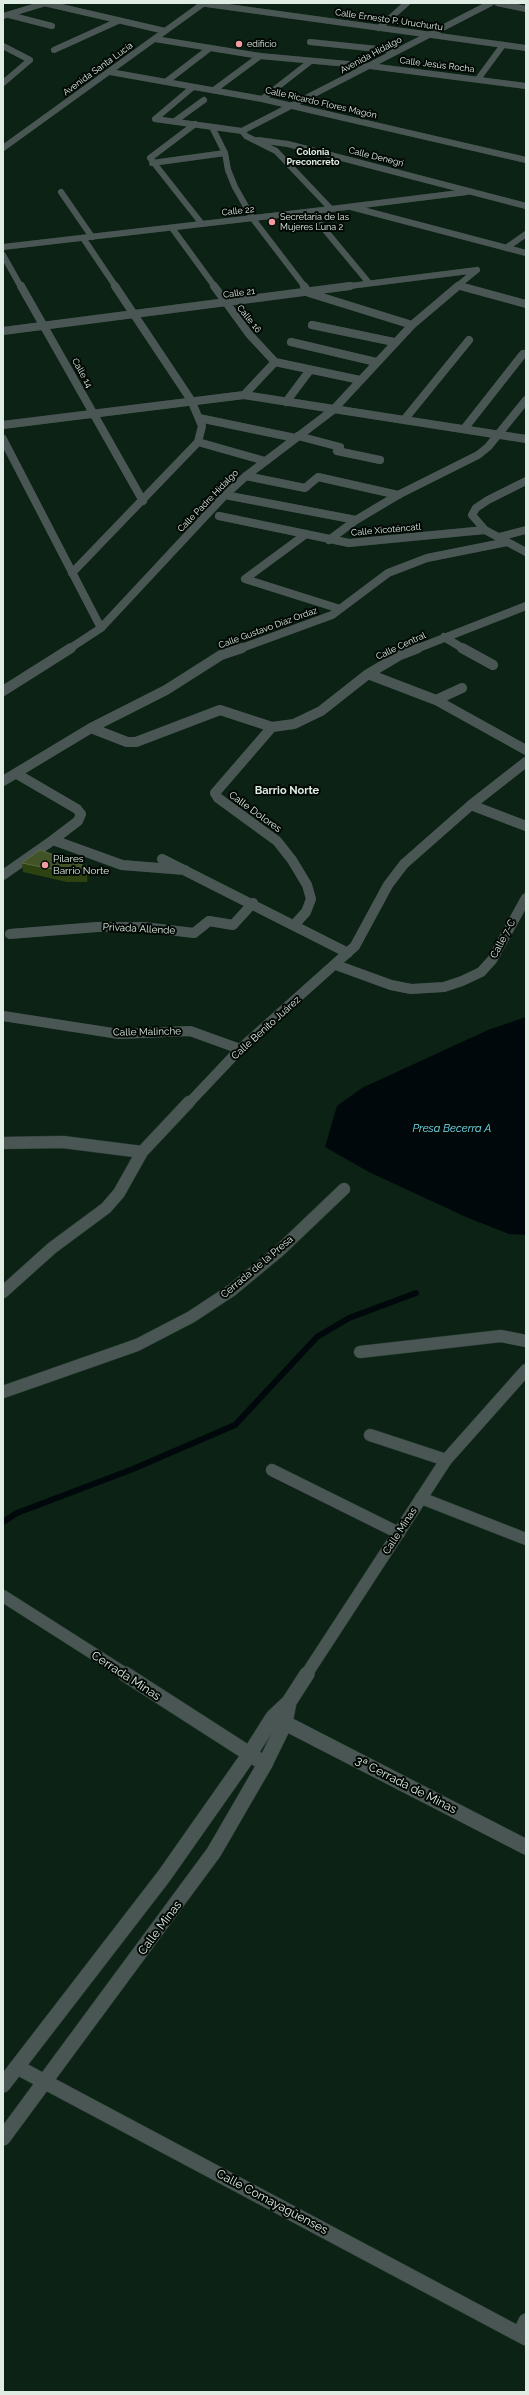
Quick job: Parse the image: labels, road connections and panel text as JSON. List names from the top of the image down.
{
  "streets": {
    "street": [
      "Calle Ernesto P. Uruchurtu",
      "Avenida Hidalgo",
      "Calle Jesús Rocha",
      "Avenida Santa Lucía",
      "Calle Ricardo Flores Magón",
      "Calle Denegri",
      "Calle 22",
      "Calle 21",
      "Calle 16",
      "Calle 14",
      "Calle Padre Hidalgo",
      "Calle Xicoténcatl",
      "Calle Gustavo Díaz Ordaz",
      "Calle Central",
      "Calle Dolores",
      "Privada Allende",
      "Calle 7-C",
      "Calle Benito Juárez",
      "Calle Malinche",
      "Cerrada de la Presa",
      "Calle Minas",
      "Cerrada Minas",
      "3ª Cerrada de Minas",
      "Calle Comayagüenses"
    ]
  },
  "crossings": [
    ["Calle Ernesto P. Uruchurtu", "Avenida Hidalgo"],
    ["Calle Ernesto P. Uruchurtu", "Avenida Santa Lucía"],
    ["Avenida Hidalgo", "Calle Jesús Rocha"],
    ["Avenida Hidalgo", "Calle Ricardo Flores Magón"],
    ["Avenida Hidalgo", "Calle Denegri"],
    ["Calle Jesús Rocha", "Avenida Santa Lucía"],
    ["Avenida Santa Lucía", "Calle Ricardo Flores Magón"],
    ["Calle Denegri", "Calle 22"],
    ["Calle 22", "Calle 16"],
    ["Calle 21", "Calle 16"],
    ["Calle 21", "Calle 14"],
    ["Calle 21", "Calle Padre Hidalgo"],
    ["Calle Central", "Calle Dolores"],
    ["Calle 7-C", "Calle Benito Juárez"],
    ["Calle Benito Juárez", "Calle Malinche"],
    ["Calle Minas", "Cerrada Minas"],
    ["Calle Minas", "3ª Cerrada de Minas"],
    ["Calle Minas", "Calle Comayagüenses"]
  ],
  "districts": ["Colonia Preconcreto", "Barrio Norte"],
  "water": ["Presa Becerra A"],
  "places": ["edificio", "Secretaría de las Mujeres Luna 2", "Pilares Barrio Norte"]
}
